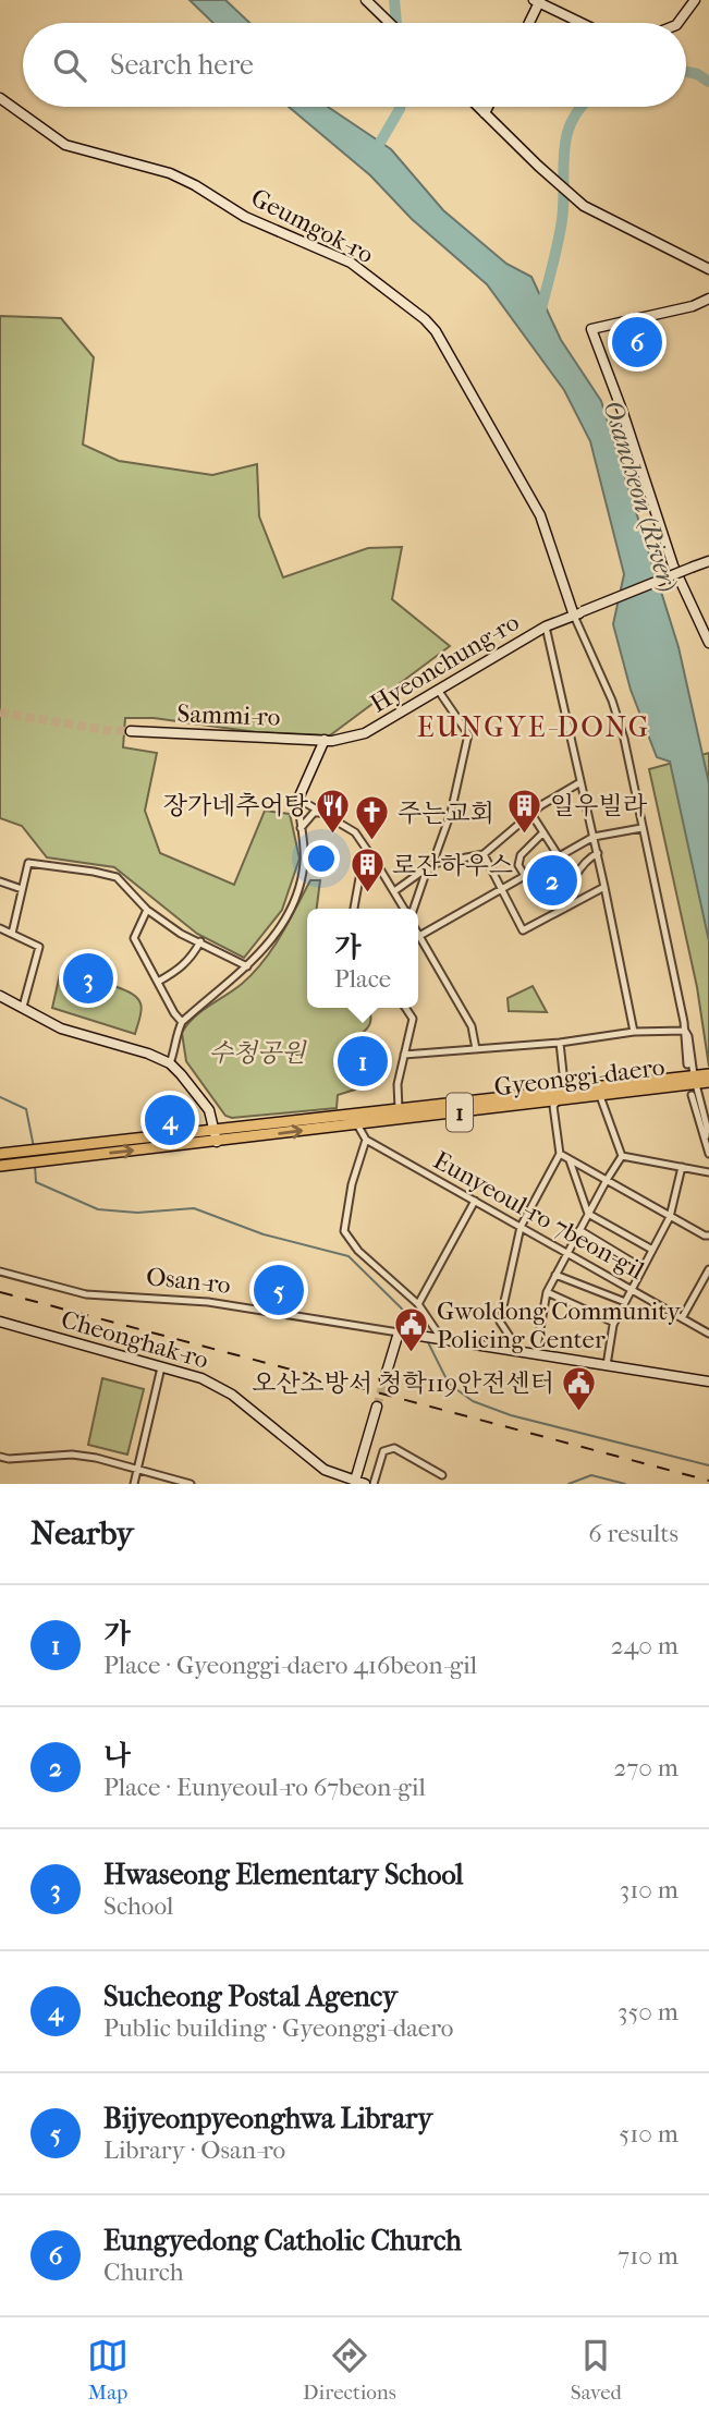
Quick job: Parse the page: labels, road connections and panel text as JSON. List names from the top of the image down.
{
  "streets": {
    "main road": ["Gyeonggi-daero", "1"],
    "street": [
      "Geumgok-ro",
      "Hyeonchung-ro",
      "Sammi-ro",
      "Eunyeoul-ro 7beon-gil",
      "Osan-ro",
      "Cheonghak-ro"
    ]
  },
  "crossings": [
    ["Geumgok-ro", "Hyeonchung-ro"],
    ["Hyeonchung-ro", "Sammi-ro"]
  ],
  "districts": ["EUNGYE-DONG"],
  "water": ["Osancheon (River)"],
  "parks": ["수청공원"],
  "places": {
    "restaurant": ["장가네추어탕"],
    "building": ["일우빌라", "로잔하우스"],
    "church": ["주는교회"],
    "public building": ["Gwoldong Community Policing Center", "오산소방서 청학119안전센터"]
  },
  "page": {
    "search": "Search here",
    "pins": [
      "6",
      "2",
      "3",
      "1",
      "4",
      "5"
    ],
    "popup": ["가", "Place"],
    "heading": ["Nearby", "6 results"],
    "list": [
      {
        "mark": "1",
        "name": "가",
        "note": "Place · Gyeonggi-daero 416beon-gil",
        "value": "240 m"
      },
      {
        "mark": "2",
        "name": "나",
        "note": "Place · Eunyeoul-ro 67beon-gil",
        "value": "270 m"
      },
      {
        "mark": "3",
        "name": "Hwaseong Elementary School",
        "note": "School",
        "value": "310 m"
      },
      {
        "mark": "4",
        "name": "Sucheong Postal Agency",
        "note": "Public building · Gyeonggi-daero",
        "value": "350 m"
      },
      {
        "mark": "5",
        "name": "Bijyeonpyeonghwa Library",
        "note": "Library · Osan-ro",
        "value": "510 m"
      },
      {
        "mark": "6",
        "name": "Eungyedong Catholic Church",
        "note": "Church",
        "value": "710 m"
      }
    ],
    "nav": ["Map", "Directions", "Saved"]
  }
}
